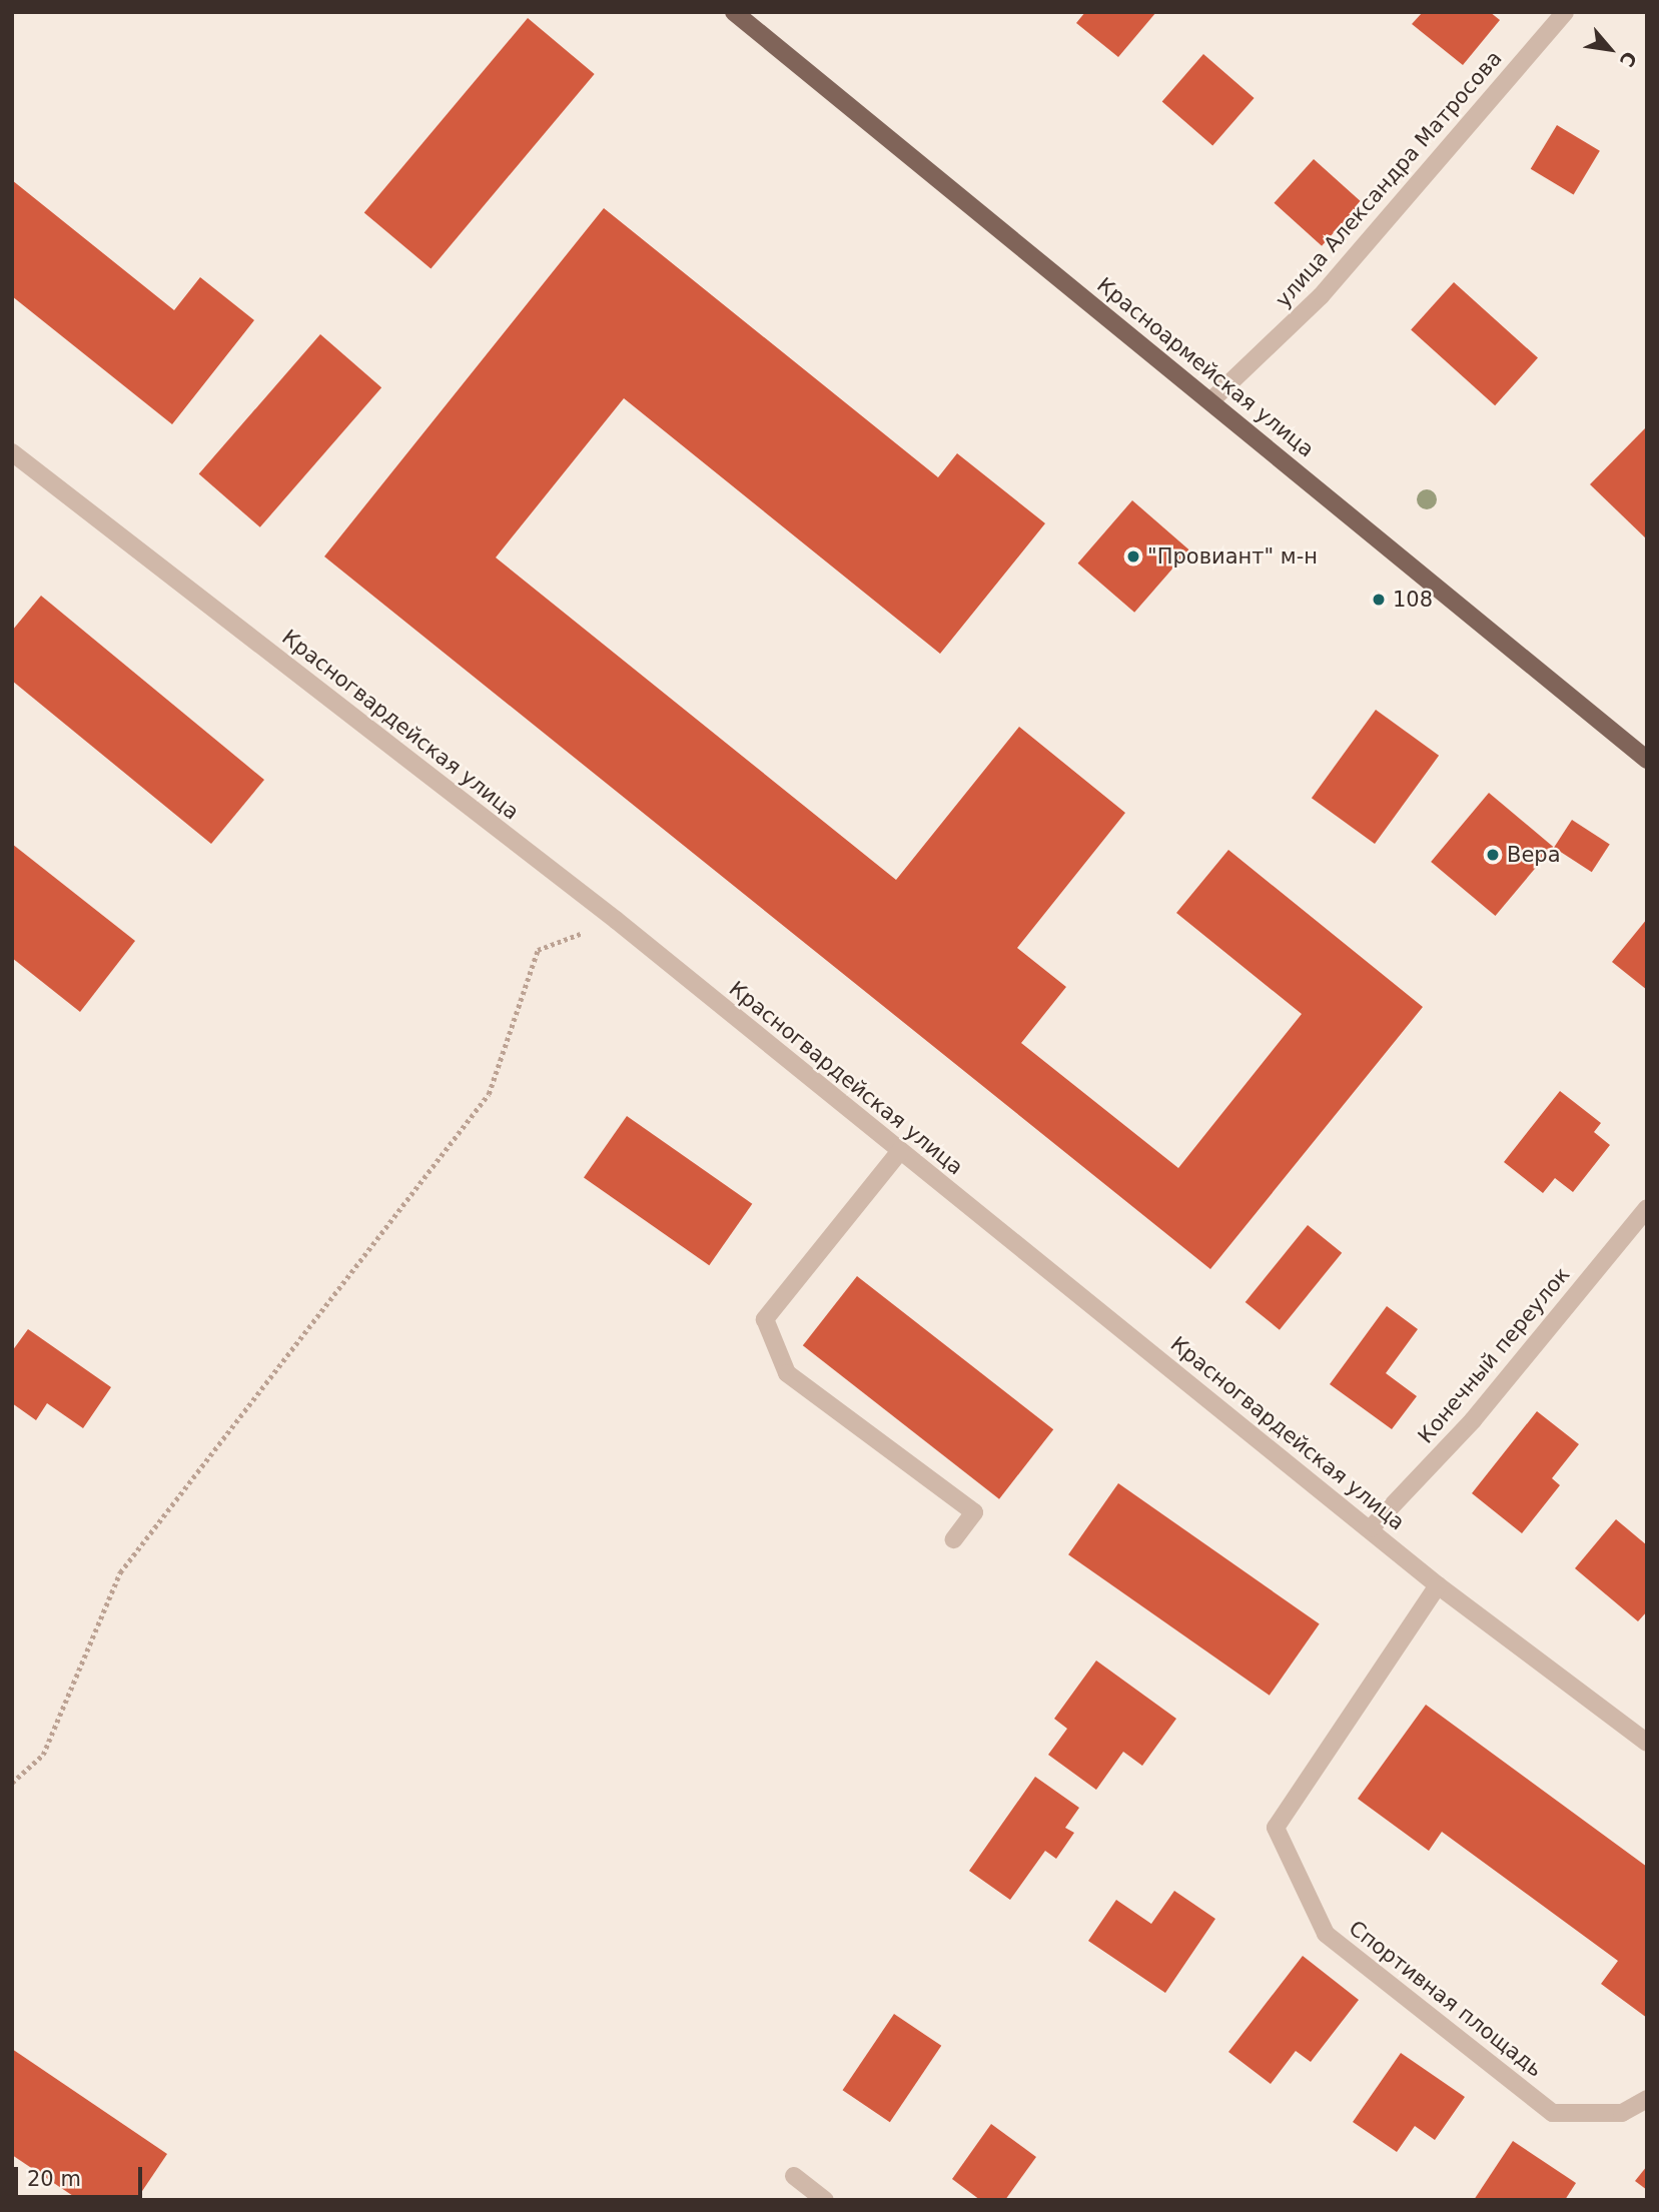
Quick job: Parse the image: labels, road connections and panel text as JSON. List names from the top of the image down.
{
  "streets": {
    "main road": ["Красноармейская улица"],
    "street": [
      "улица Александра Матросова",
      "Красногвардейская улица",
      "Конечный переулок",
      "Спортивная площадь"
    ]
  },
  "crossings": [
    ["улица Александра Матросова", "Красноармейская улица"],
    ["Красногвардейская улица", "Конечный переулок"],
    ["Красногвардейская улица", "Спортивная площадь"]
  ],
  "places": ["\"Провиант\" м-н", "108", "Вера"],
  "scale_bar": "20 m",
  "north": "bottom right"
}
